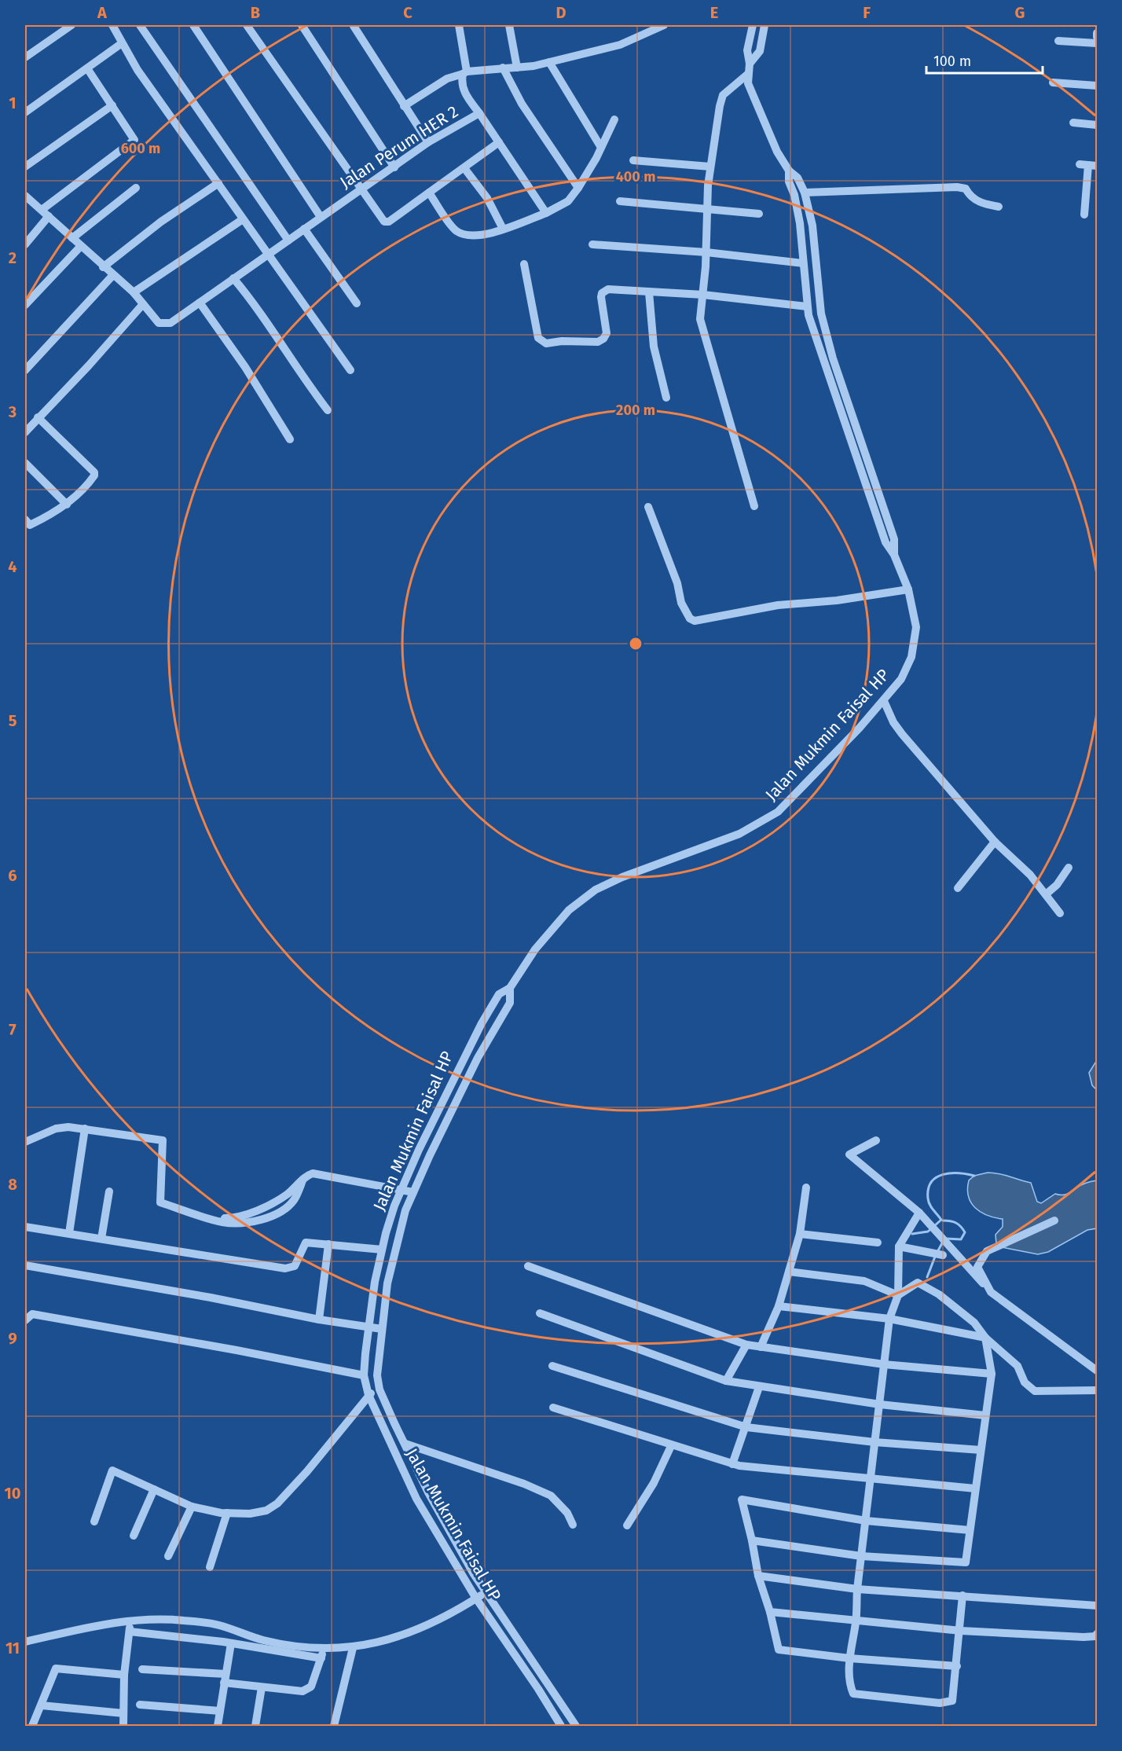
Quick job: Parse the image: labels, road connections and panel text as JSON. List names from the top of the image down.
{
  "streets": {
    "street": ["Jalan Perum HER 2", "Jalan Mukmin Faisal HP"]
  },
  "scale_bar": "100 m",
  "grid": {
    "columns": [
      "A",
      "B",
      "C",
      "D",
      "E",
      "F",
      "G"
    ],
    "rows": [
      "1",
      "2",
      "3",
      "4",
      "5",
      "6",
      "7",
      "8",
      "9",
      "10",
      "11"
    ]
  },
  "rings": ["600 m", "400 m", "200 m"]
}
